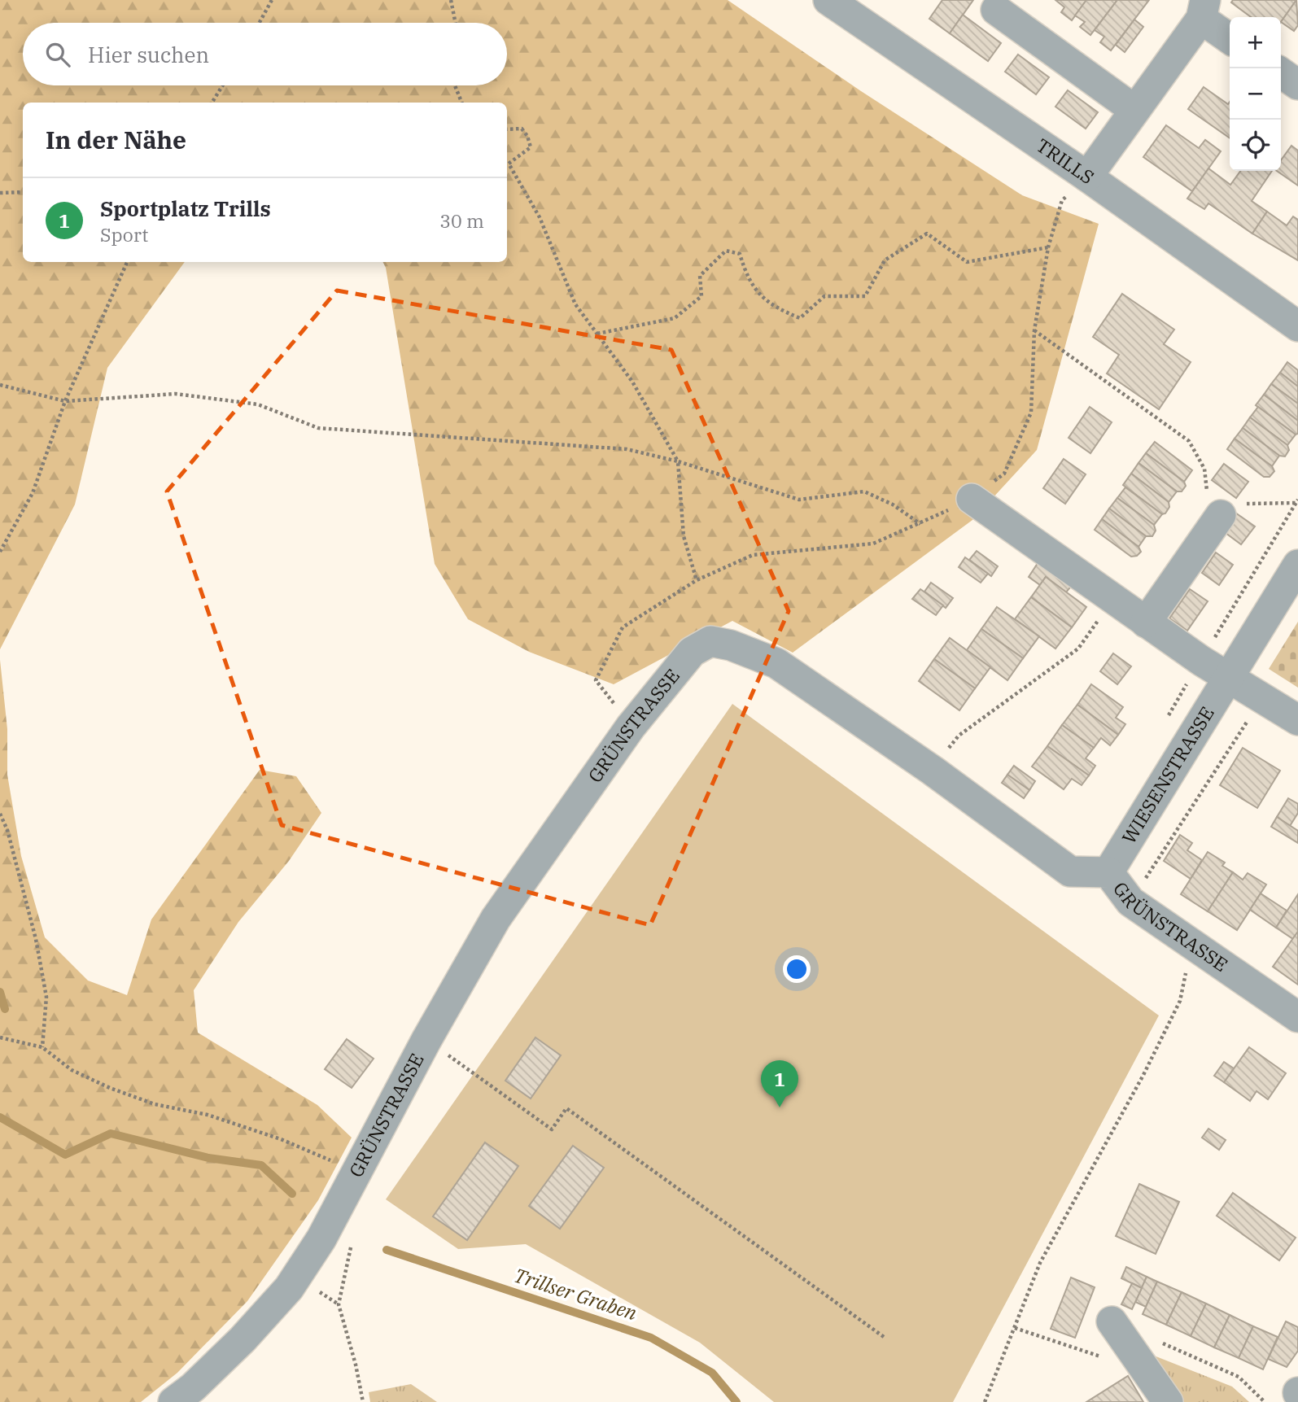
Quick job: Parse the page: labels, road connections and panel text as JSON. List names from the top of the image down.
{
  "streets": {
    "street": ["TRILLS", "GRÜNSTRASSE", "WIESENSTRASSE"]
  },
  "crossings": [
    ["GRÜNSTRASSE", "WIESENSTRASSE"]
  ],
  "water": ["Trillser Graben"],
  "page": {
    "map_buttons": ["+", "−"],
    "search": "Hier suchen",
    "heading": "In der Nähe",
    "list": [
      {
        "mark": "1",
        "name": "Sportplatz Trills",
        "note": "Sport",
        "value": "30 m"
      }
    ],
    "pins": "1"
  }
}
